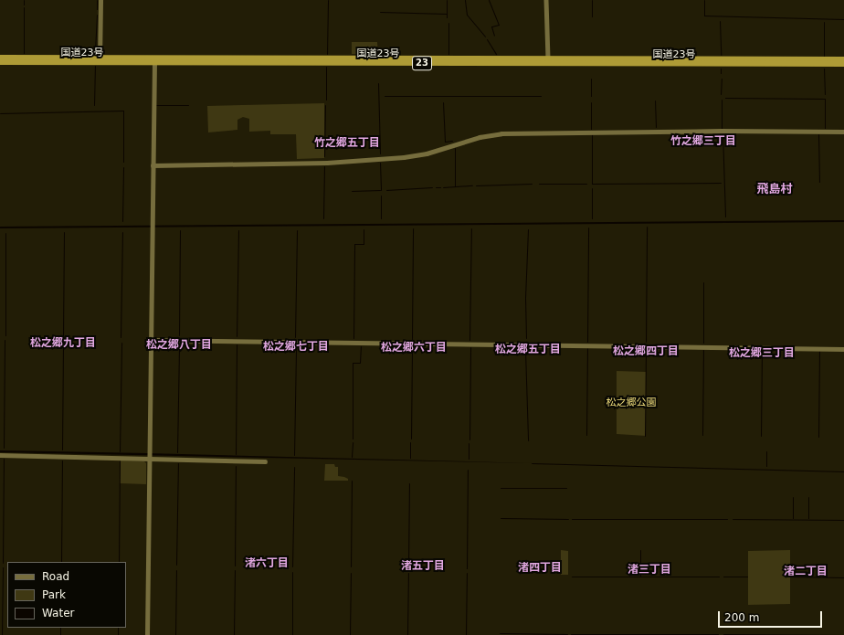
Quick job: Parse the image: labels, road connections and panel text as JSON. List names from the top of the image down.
{
  "streets": {
    "highway": ["国道23号", "23"]
  },
  "districts": [
    "竹之郷三丁目",
    "竹之郷五丁目",
    "飛島村",
    "松之郷九丁目",
    "松之郷八丁目",
    "松之郷七丁目",
    "松之郷六丁目",
    "松之郷五丁目",
    "松之郷四丁目",
    "松之郷三丁目",
    "渚六丁目",
    "渚五丁目",
    "渚四丁目",
    "渚三丁目",
    "渚二丁目"
  ],
  "parks": ["松之郷公園"],
  "legend": ["Road", "Park", "Water"],
  "scale_bar": "200 m"
}
